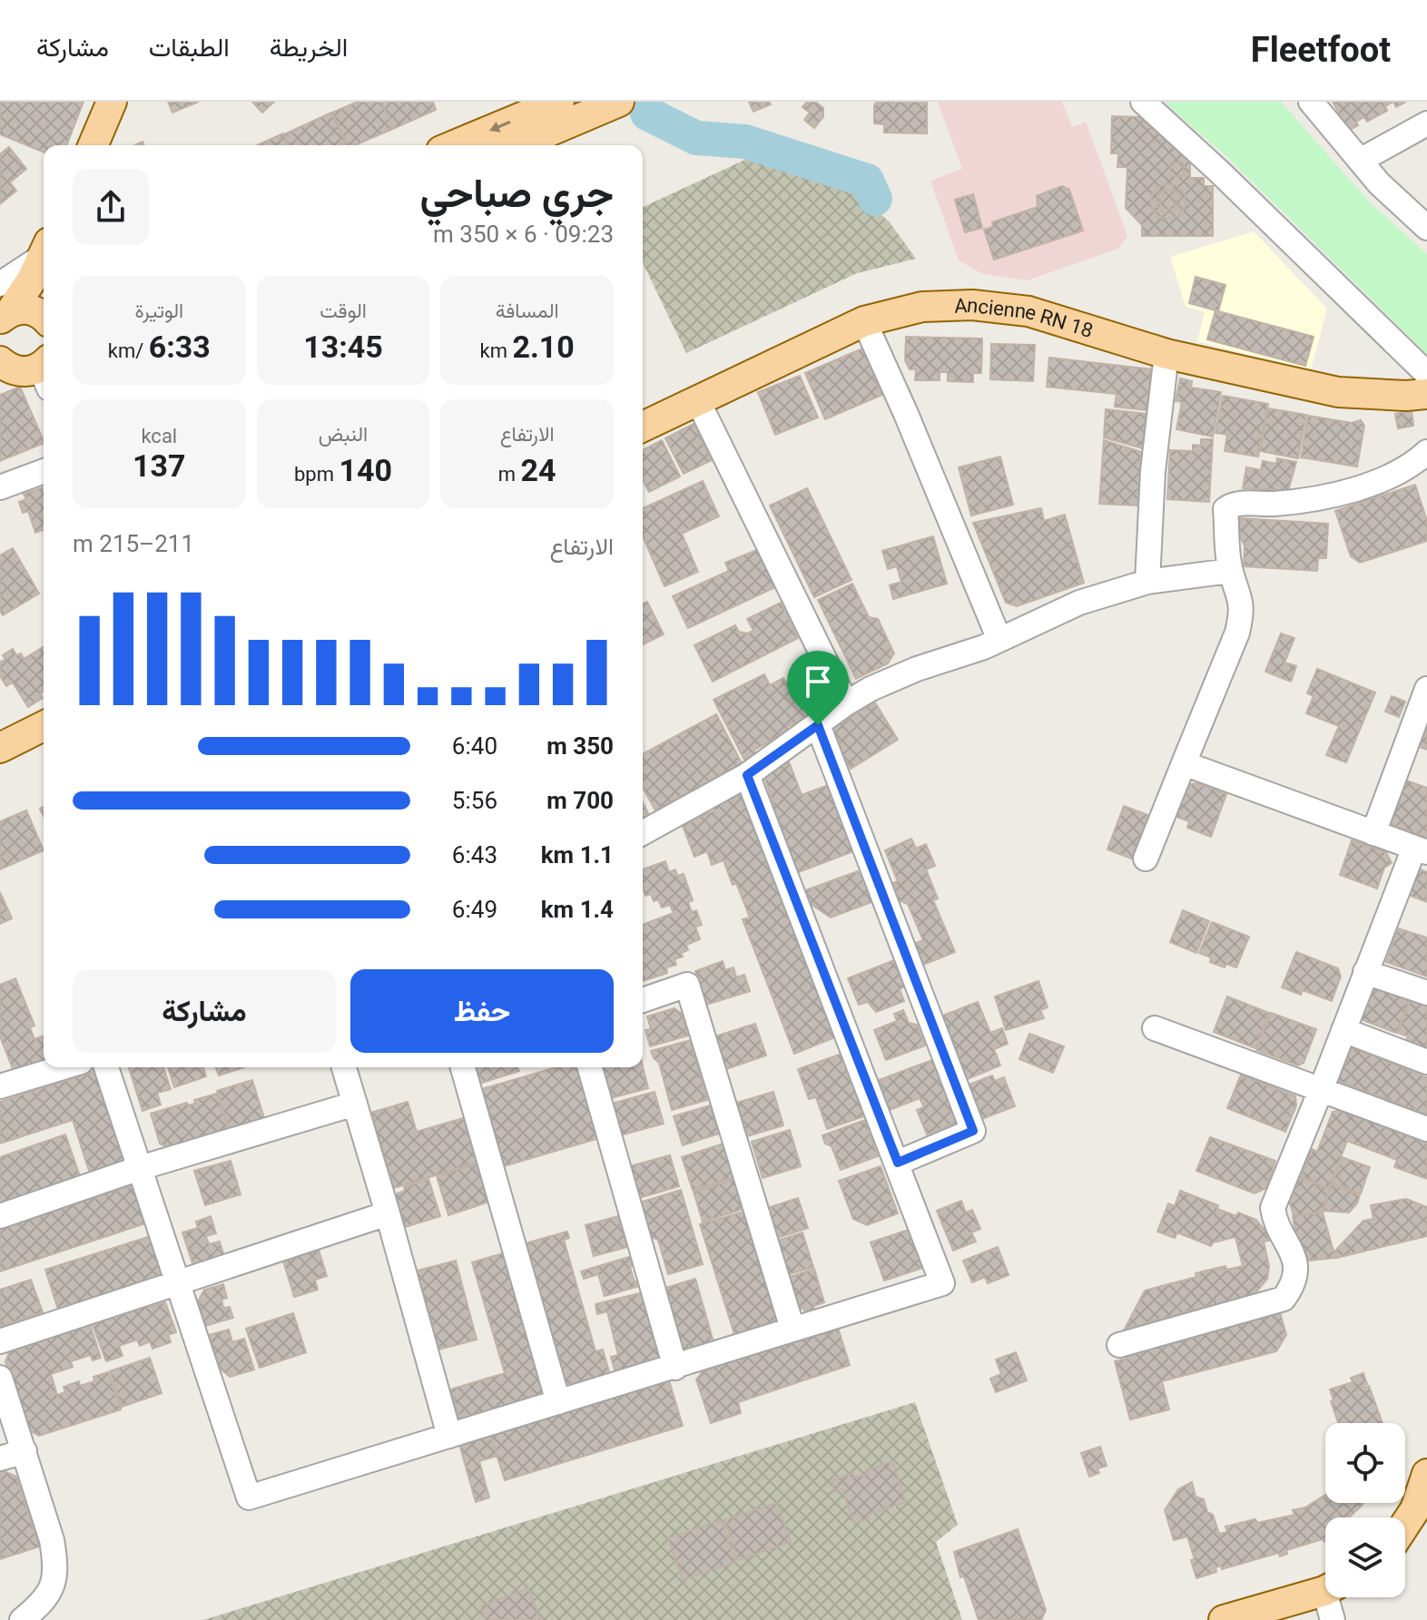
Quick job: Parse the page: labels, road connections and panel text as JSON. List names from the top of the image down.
{
  "streets": {
    "main road": ["Ancienne RN 18"]
  },
  "page": {
    "header": "Fleetfoot",
    "nav": ["الخريطة", "الطبقات", "مشاركة"],
    "heading": ["جري صباحي", "09:23 · 6 × 350 m"],
    "stats": [
      ["المسافة", "2.10 km"],
      ["الوقت", "13:45"],
      ["الوتيرة", "6:33 /km"],
      ["الارتفاع", "24 m"],
      ["النبض", "140 bpm"],
      ["kcal", "137"]
    ],
    "chart": ["الارتفاع", "211–215 m"],
    "list": [
      {
        "name": "350 m",
        "note": "6:40"
      },
      {
        "name": "700 m",
        "note": "5:56"
      },
      {
        "name": "1.1 km",
        "note": "6:43"
      },
      {
        "name": "1.4 km",
        "note": "6:49"
      }
    ],
    "buttons": ["حفظ", "مشاركة"]
  }
}
